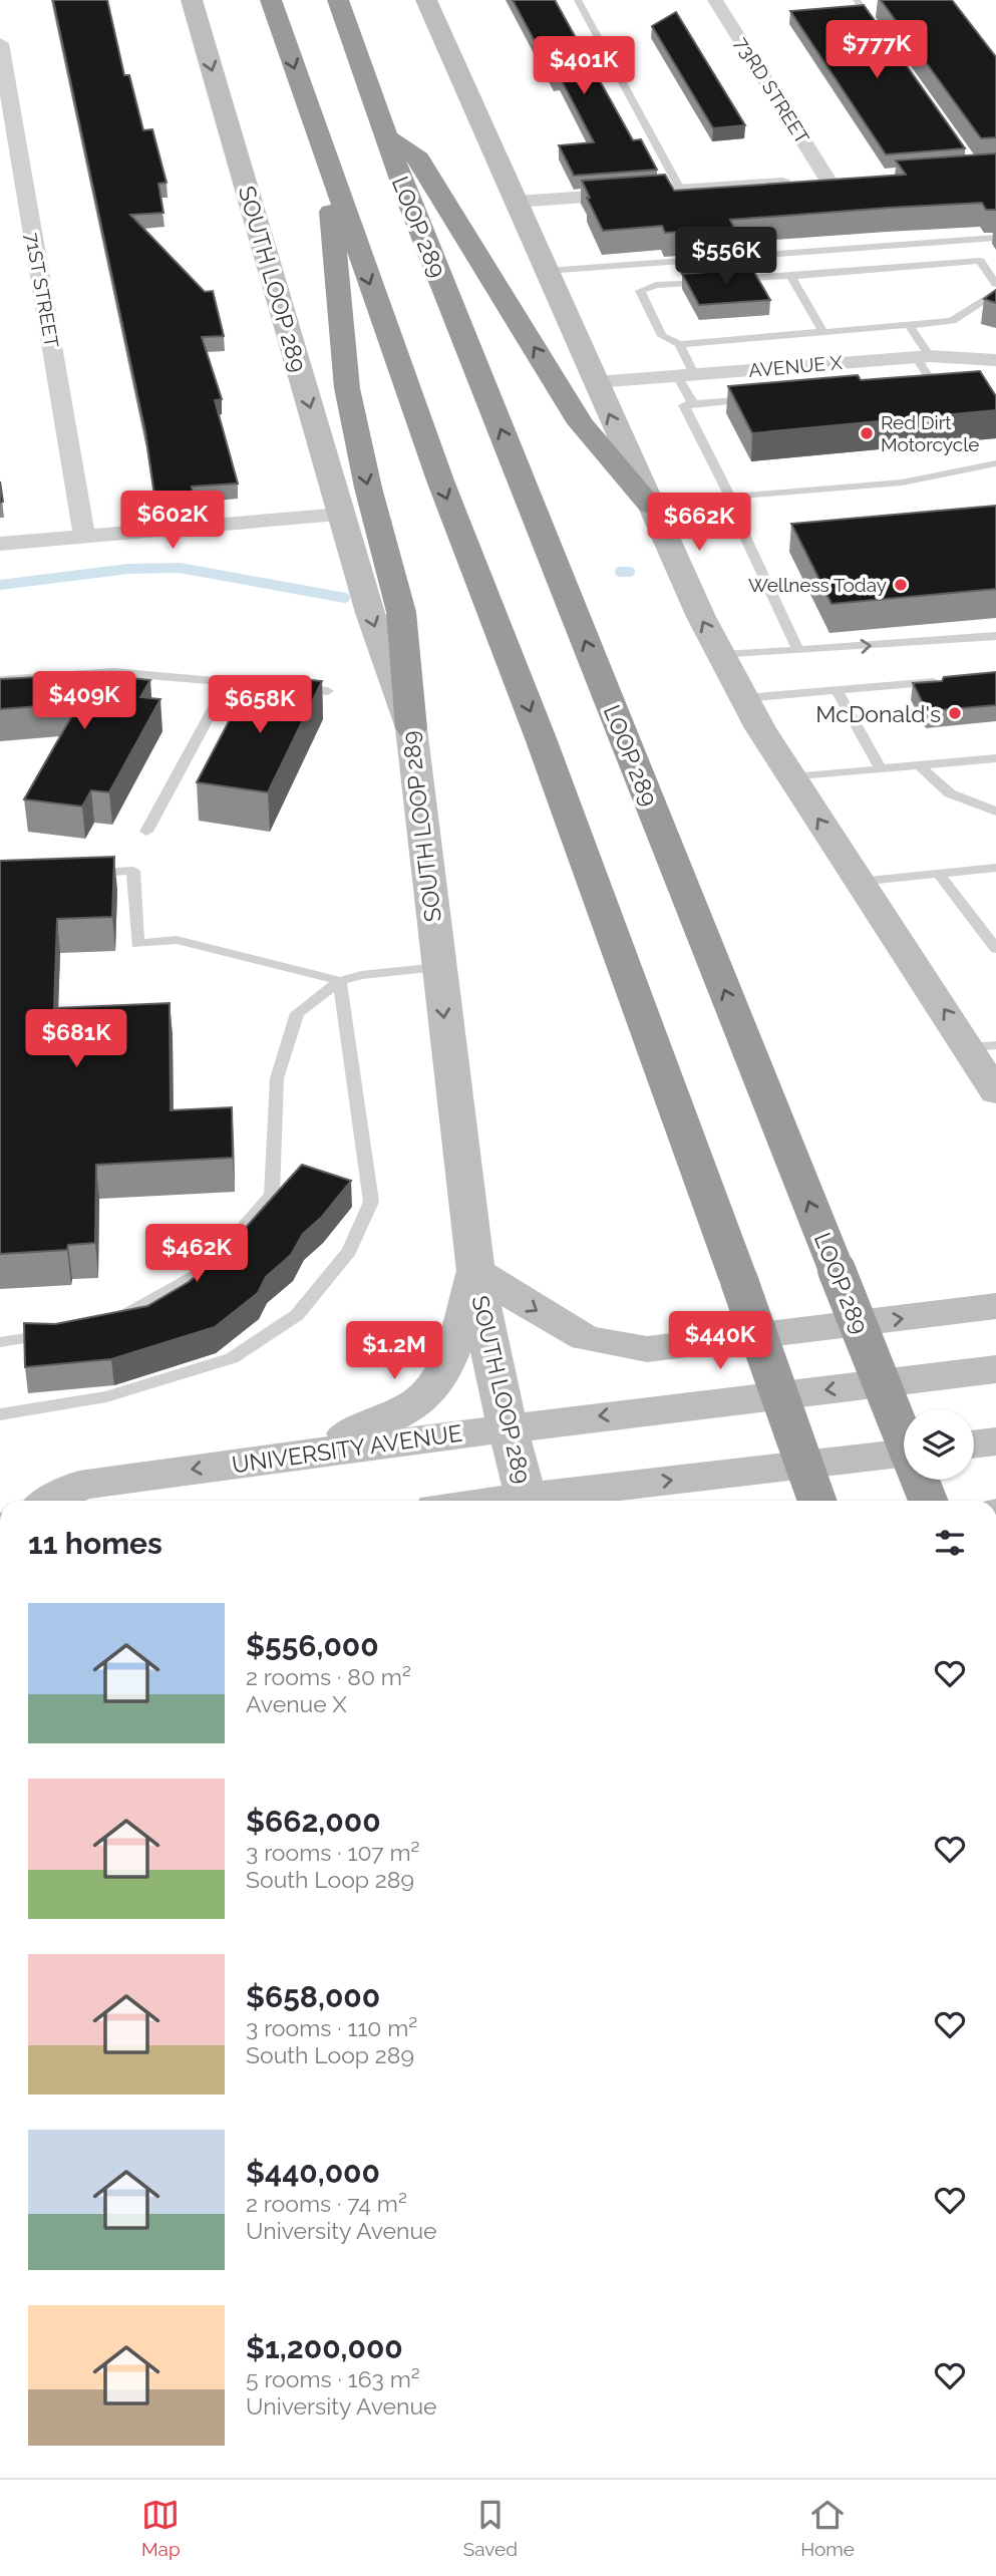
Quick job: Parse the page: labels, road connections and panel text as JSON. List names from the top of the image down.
{
  "streets": {
    "highway": ["LOOP 289"],
    "main road": ["SOUTH LOOP 289", "UNIVERSITY AVENUE"],
    "street": ["73RD STREET", "71ST STREET", "AVENUE X"]
  },
  "crossings": [
    ["SOUTH LOOP 289", "UNIVERSITY AVENUE"]
  ],
  "places": ["Red Dirt Motorcycle", "Wellness Today", "McDonald's"],
  "page": {
    "price": [
      "$777K",
      "$401K",
      "$556K",
      "$602K",
      "$662K",
      "$409K",
      "$658K",
      "$681K",
      "$462K",
      "$440K",
      "$1.2M"
    ],
    "heading": "11 homes",
    "list": [
      {
        "name": "$556,000",
        "note": "2 rooms · 80 m² · Avenue X"
      },
      {
        "name": "$662,000",
        "note": "3 rooms · 107 m² · South Loop 289"
      },
      {
        "name": "$658,000",
        "note": "3 rooms · 110 m² · South Loop 289"
      },
      {
        "name": "$440,000",
        "note": "2 rooms · 74 m² · University Avenue"
      },
      {
        "name": "$1,200,000",
        "note": "5 rooms · 163 m² · University Avenue"
      }
    ],
    "tabs": ["Map", "Saved", "Home"]
  }
}
